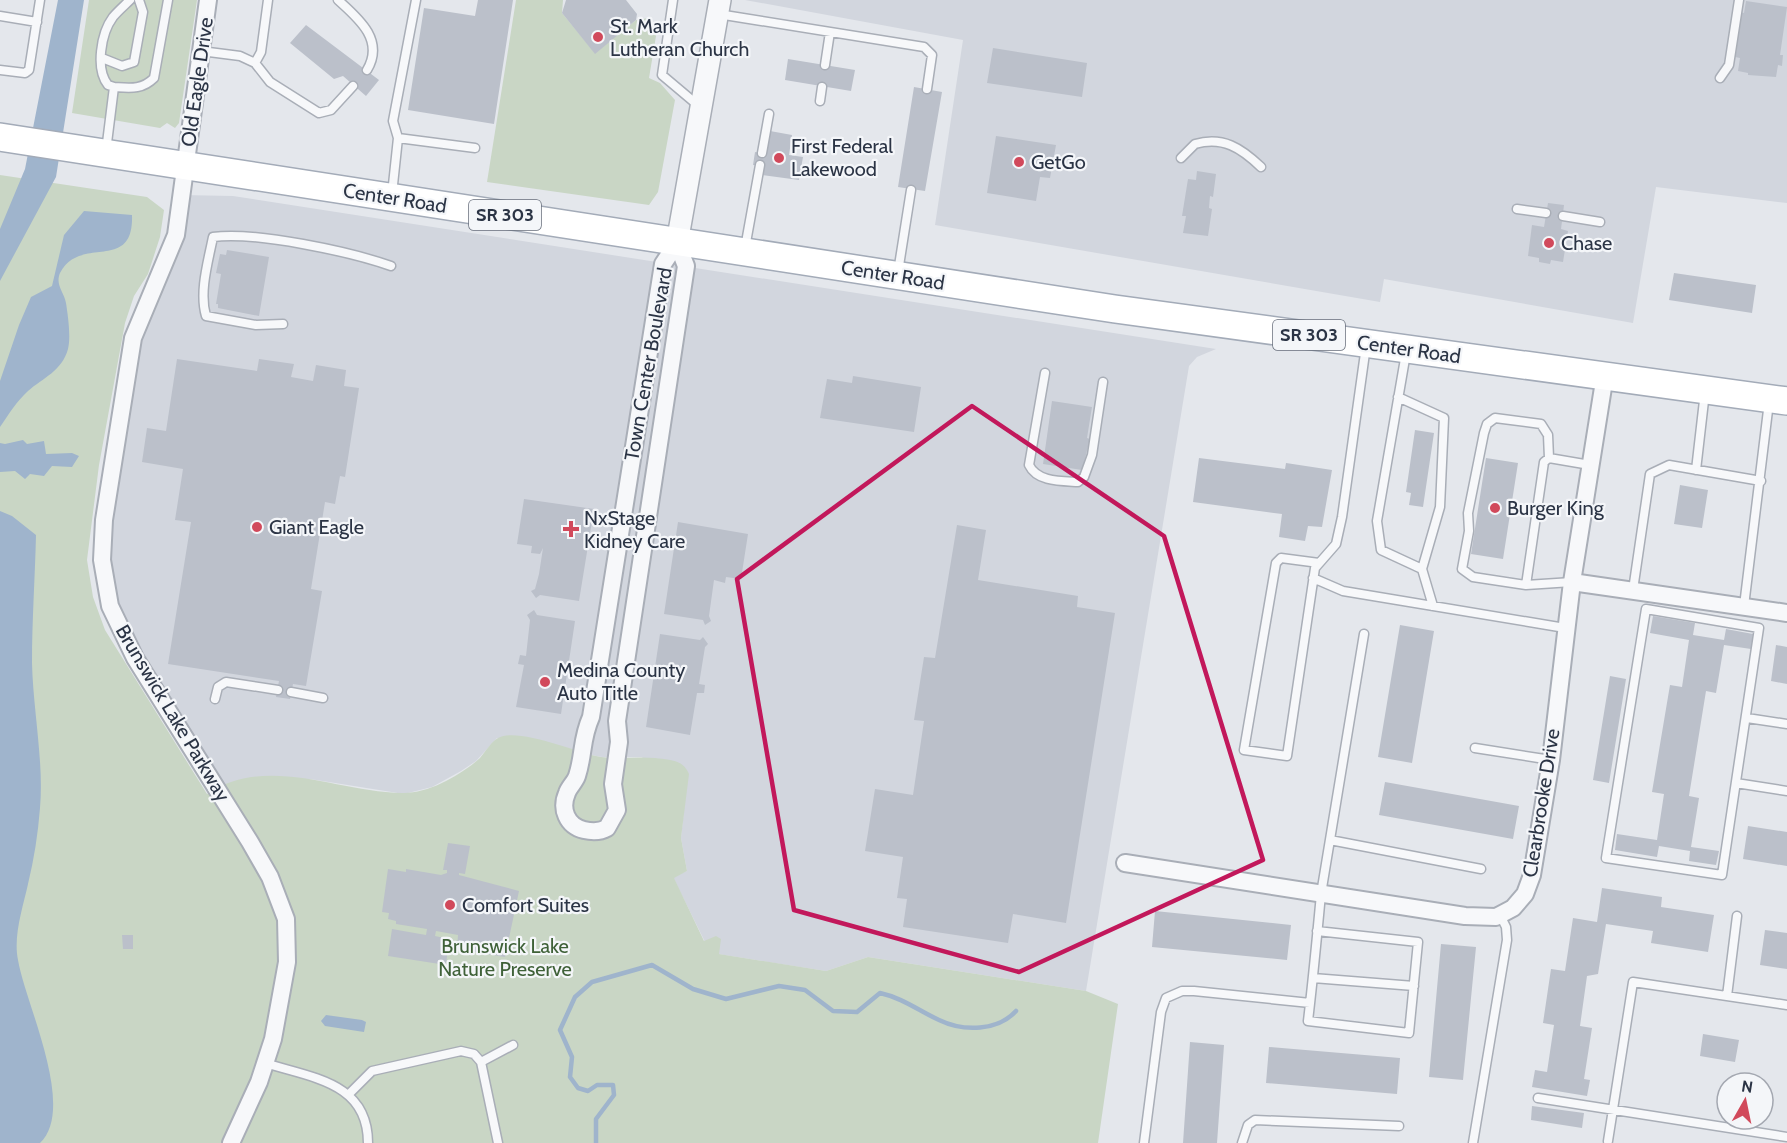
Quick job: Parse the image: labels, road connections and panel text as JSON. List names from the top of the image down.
{
  "streets": {
    "main road": ["Center Road", "SR 303"],
    "street": [
      "Old Eagle Drive",
      "Town Center Boulevard",
      "Brunswick Lake Parkway",
      "Clearbrooke Drive"
    ]
  },
  "crossings": [
    ["Old Eagle Drive", "Center Road"],
    ["Old Eagle Drive", "Brunswick Lake Parkway"],
    ["Center Road", "Town Center Boulevard"],
    ["Center Road", "Brunswick Lake Parkway"],
    ["Center Road", "Clearbrooke Drive"]
  ],
  "parks": ["Brunswick Lake Nature Preserve"],
  "places": {
    "other": [
      "St. Mark Lutheran Church",
      "First Federal Lakewood",
      "GetGo",
      "Chase",
      "Burger King",
      "Giant Eagle",
      "Medina County Auto Title",
      "Comfort Suites"
    ],
    "health": ["NxStage Kidney Care"]
  },
  "north": "top"
}
